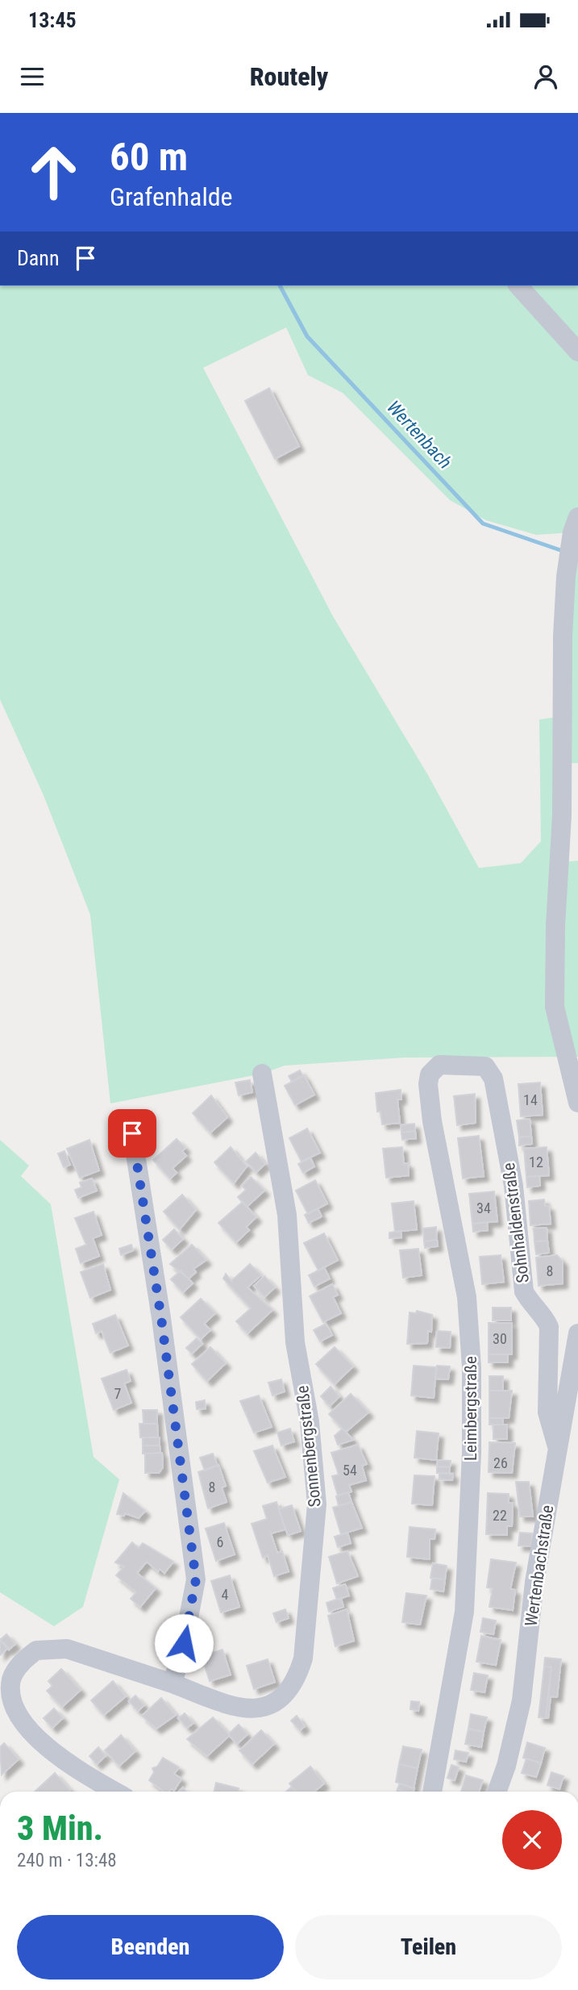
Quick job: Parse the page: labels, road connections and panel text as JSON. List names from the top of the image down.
{
  "streets": {
    "street": [
      "Sohnhaldenstraße",
      "Leimbergstraße",
      "Sonnenbergstraße",
      "Wertenbachstraße"
    ]
  },
  "crossings": [
    ["Sohnhaldenstraße", "Leimbergstraße"],
    ["Sohnhaldenstraße", "Wertenbachstraße"]
  ],
  "water": ["Wertenbach"],
  "house_numbers": [
    "14",
    "12",
    "34",
    "8",
    "30",
    "7",
    "26",
    "54",
    "8",
    "22",
    "6",
    "4"
  ],
  "page": {
    "status": "13:45",
    "header": "Routely",
    "turn": ["60 m", "Grafenhalde"],
    "then": "Dann",
    "heading": ["3 Min.", "240 m · 13:48"],
    "buttons": ["Beenden", "Teilen"]
  }
}
